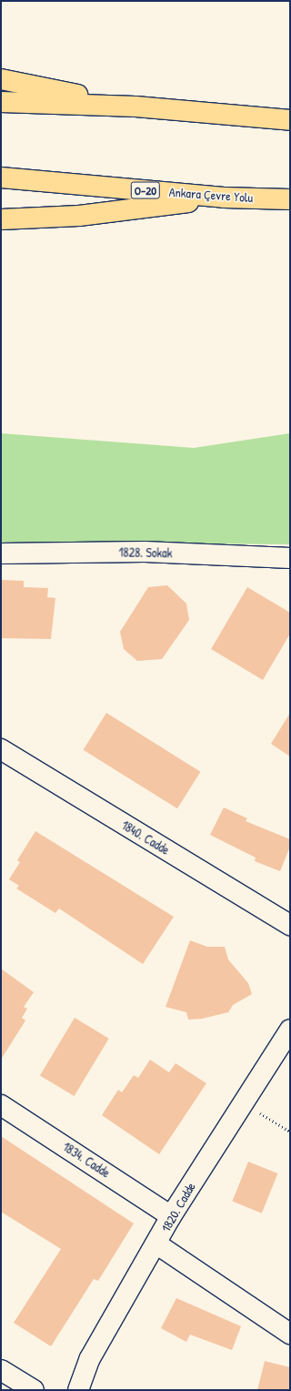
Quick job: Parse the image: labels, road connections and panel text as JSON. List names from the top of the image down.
{
  "streets": {
    "highway": ["O-20", "Ankara Çevre Yolu"],
    "street": [
      "1828. Sokak",
      "1840. Cadde",
      "1834. Cadde",
      "1820. Cadde"
    ]
  },
  "crossings": [
    ["1834. Cadde", "1820. Cadde"]
  ]
}
